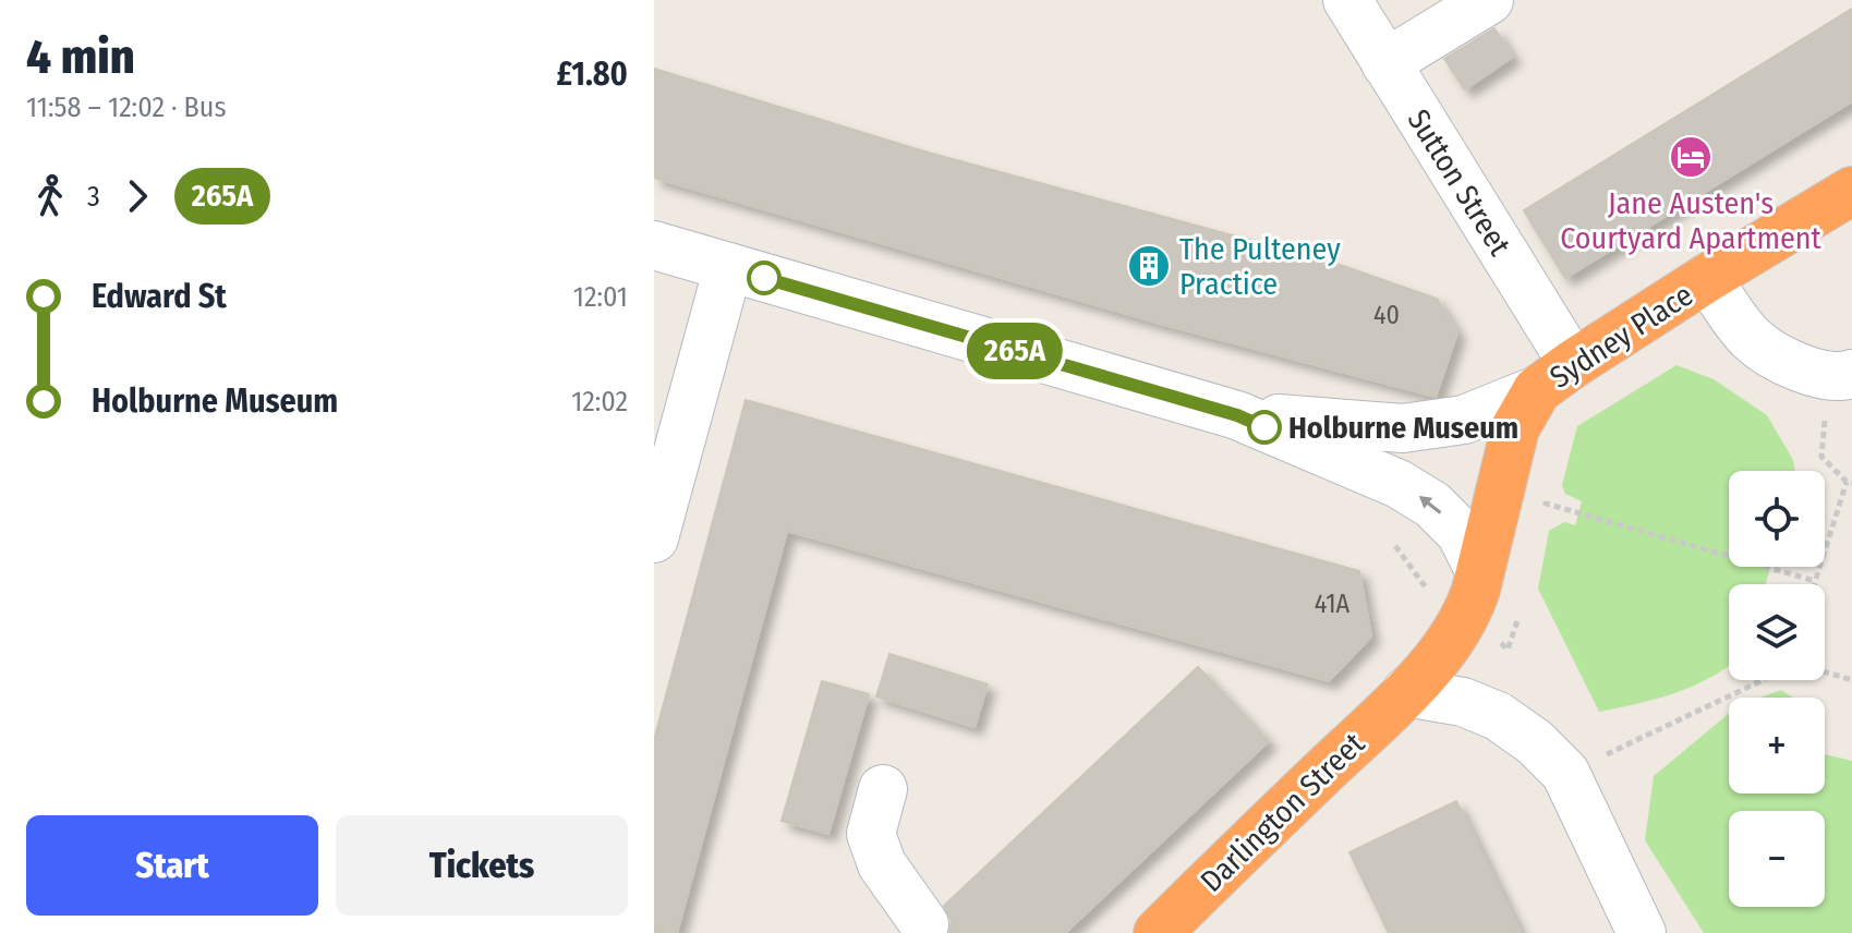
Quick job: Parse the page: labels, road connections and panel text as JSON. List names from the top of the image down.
{
  "streets": {
    "highway": ["Sydney Place", "Darlington Street"],
    "street": ["Sutton Street"]
  },
  "crossings": [
    ["Sutton Street", "Sydney Place"],
    ["Sydney Place", "Darlington Street"]
  ],
  "places": {
    "hotel": ["Jane Austen's Courtyard Apartment"],
    "building": ["The Pulteney Practice"],
    "other": ["Holburne Museum"]
  },
  "lines": ["bus line 265A"],
  "house_numbers": ["40", "41A"],
  "page": {
    "heading": ["4 min", "11:58 – 12:02 · Bus", "£1.80"],
    "on_map": "265A",
    "legs": ["3", "265A"],
    "list": [
      {
        "name": "Edward St",
        "value": "12:01"
      },
      {
        "name": "Holburne Museum",
        "value": "12:02"
      }
    ],
    "map_buttons": ["+", "−"],
    "buttons": ["Start", "Tickets"]
  }
}
